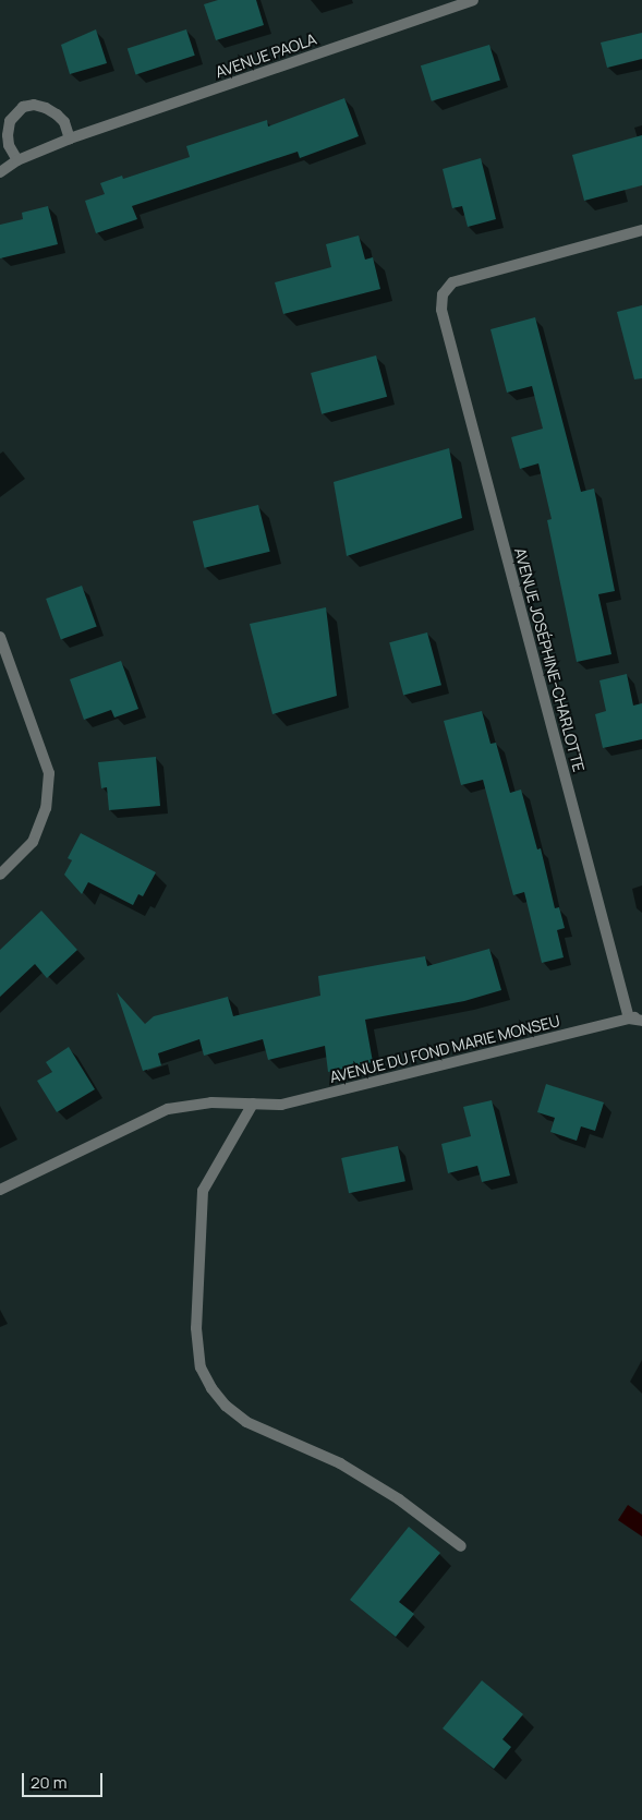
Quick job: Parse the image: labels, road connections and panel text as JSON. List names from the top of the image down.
{
  "streets": {
    "street": ["AVENUE PAOLA", "AVENUE JOSÉPHINE-CHARLOTTE", "AVENUE DU FOND MARIE MONSEU"]
  },
  "crossings": [
    ["AVENUE JOSÉPHINE-CHARLOTTE", "AVENUE DU FOND MARIE MONSEU"]
  ],
  "scale_bar": "20 m"
}
